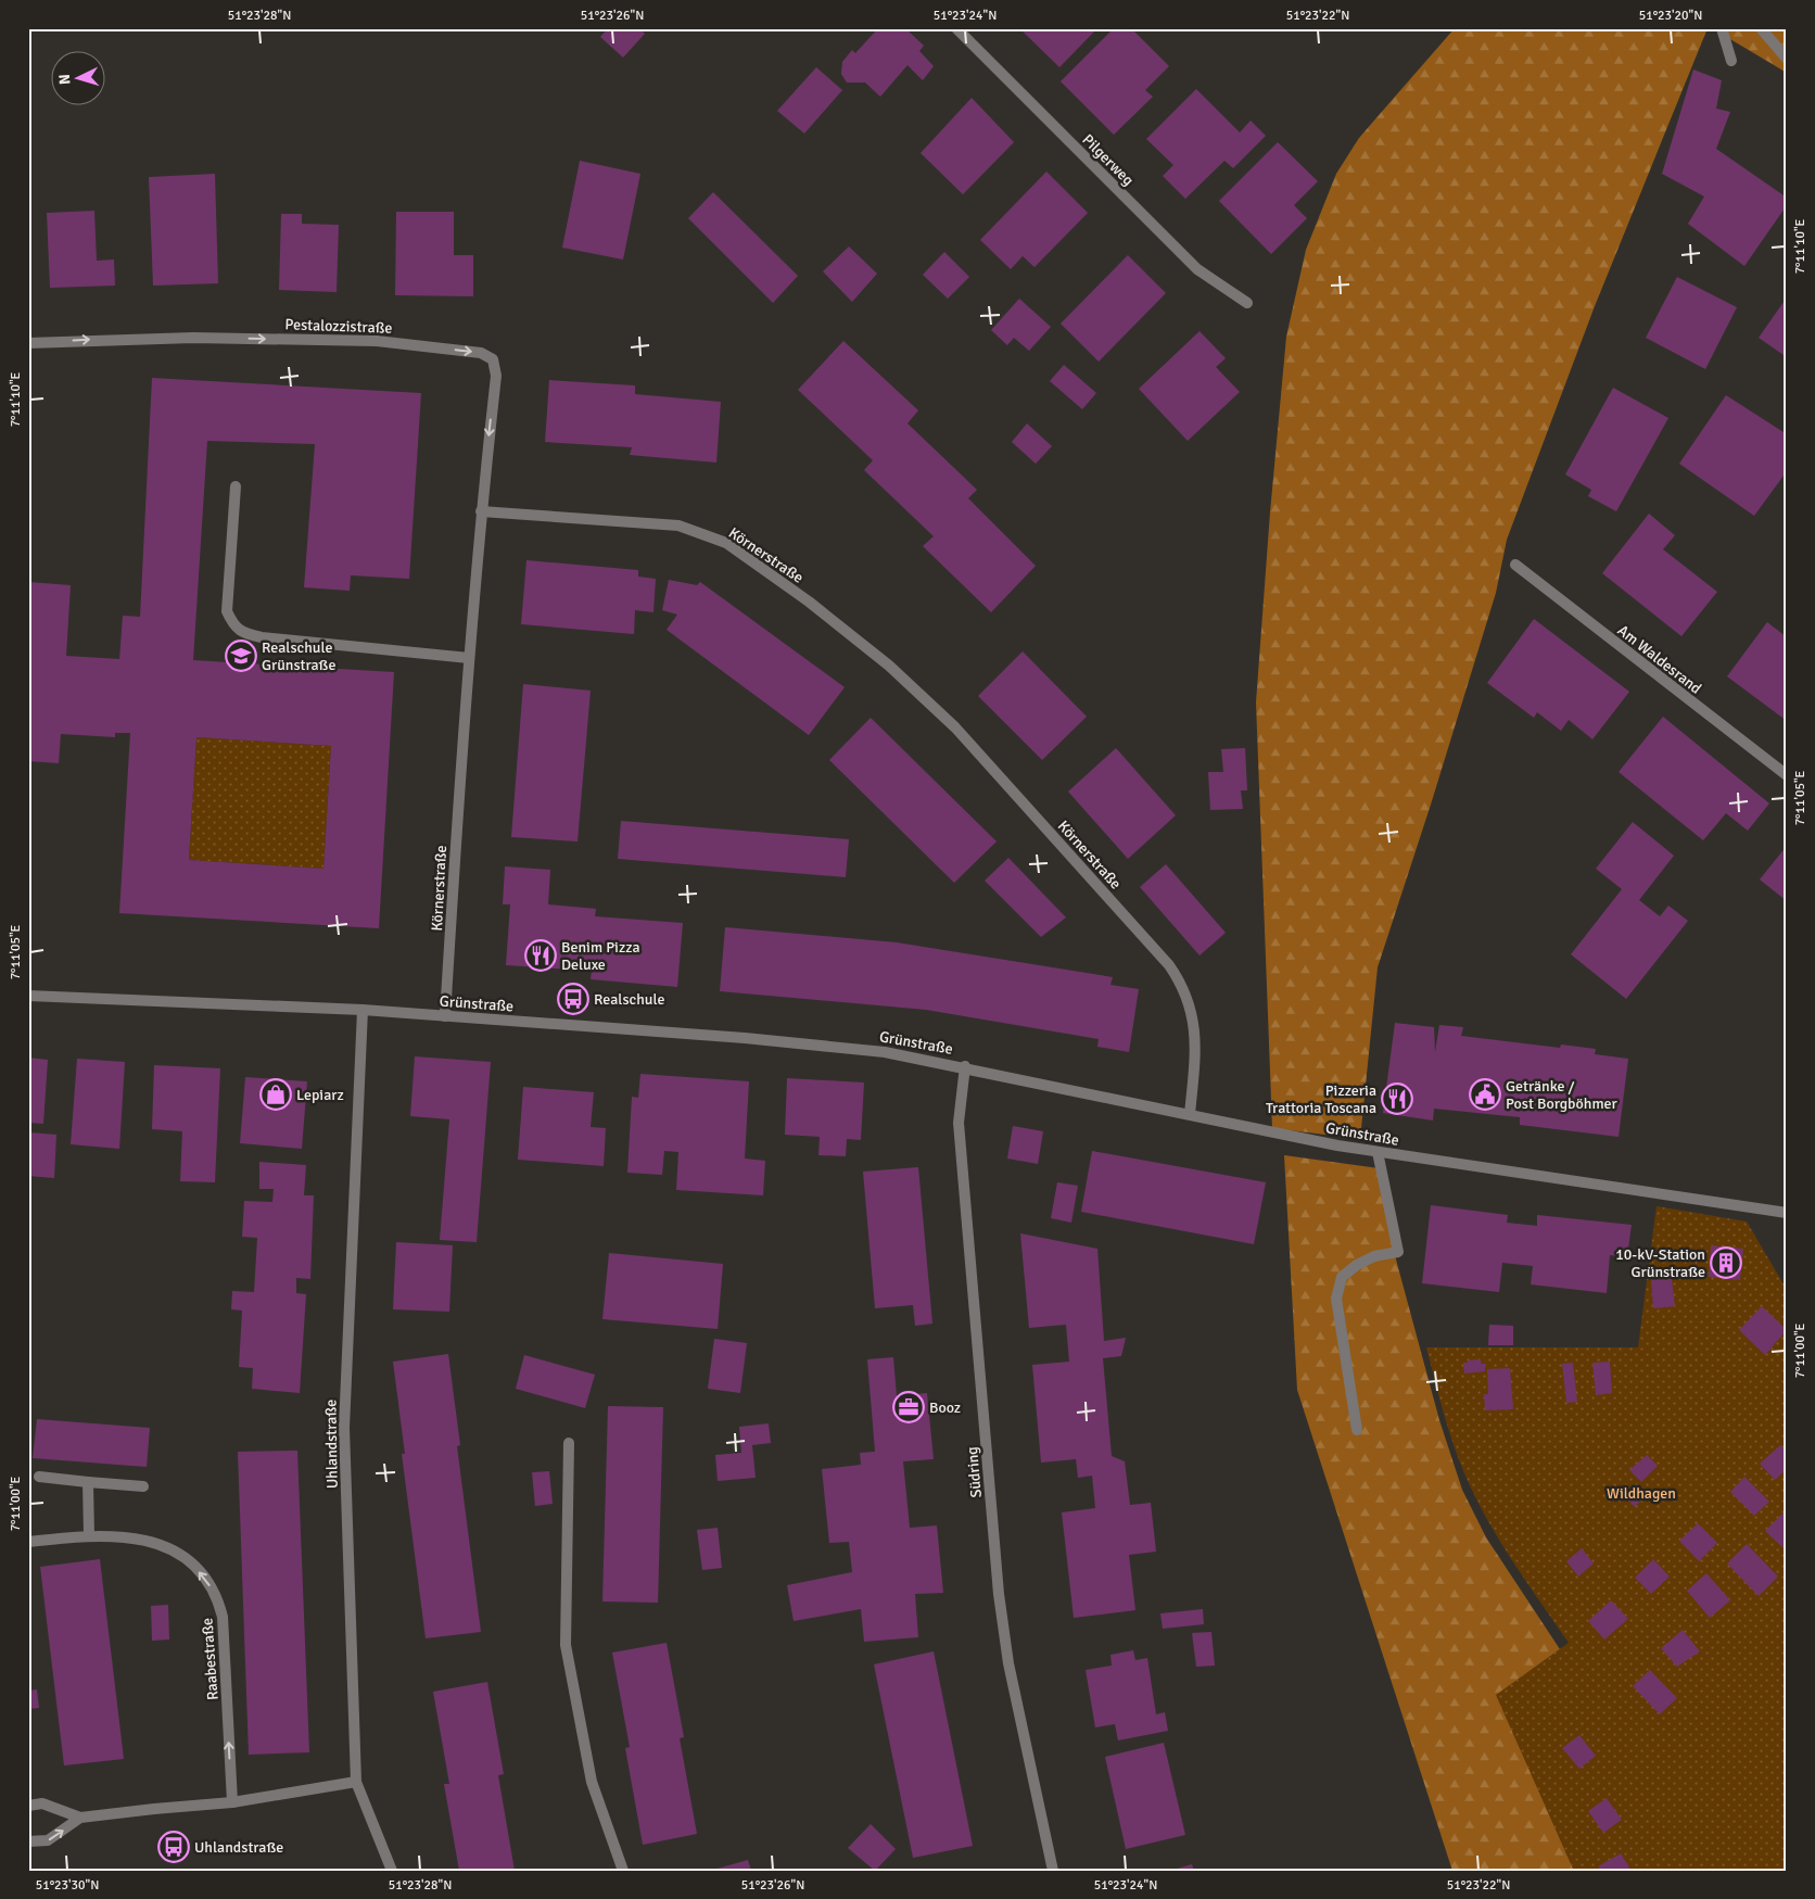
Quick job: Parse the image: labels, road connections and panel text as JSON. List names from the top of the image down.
{
  "streets": {
    "street": [
      "Pilgerweg",
      "Pestalozzistraße",
      "Körnerstraße",
      "Am Waldesrand",
      "Grünstraße",
      "Uhlandstraße",
      "Südring",
      "Raabestraße"
    ]
  },
  "crossings": [
    ["Pestalozzistraße", "Körnerstraße"],
    ["Körnerstraße", "Grünstraße"],
    ["Grünstraße", "Uhlandstraße"],
    ["Grünstraße", "Südring"]
  ],
  "one_way": ["Raabestraße"],
  "parks": ["Wildhagen"],
  "places": {
    "school or university": ["Realschule Grünstraße"],
    "restaurant": ["Benim Pizza Deluxe", "Pizzeria Trattoria Toscana"],
    "bus stop": ["Realschule", "Uhlandstraße"],
    "shop": ["Lepiarz"],
    "public building": ["Getränke / Post Borgböhmer"],
    "building": ["10-kV-Station Grünstraße"],
    "office": ["Booz"]
  },
  "north": "left",
  "coordinates": [
    "51°23'28\"N",
    "51°23'26\"N",
    "51°23'24\"N",
    "51°23'22\"N",
    "51°23'20\"N",
    "7°11'10\"E",
    "7°11'05\"E",
    "7°11'00\"E",
    "51°23'30\"N"
  ]
}
